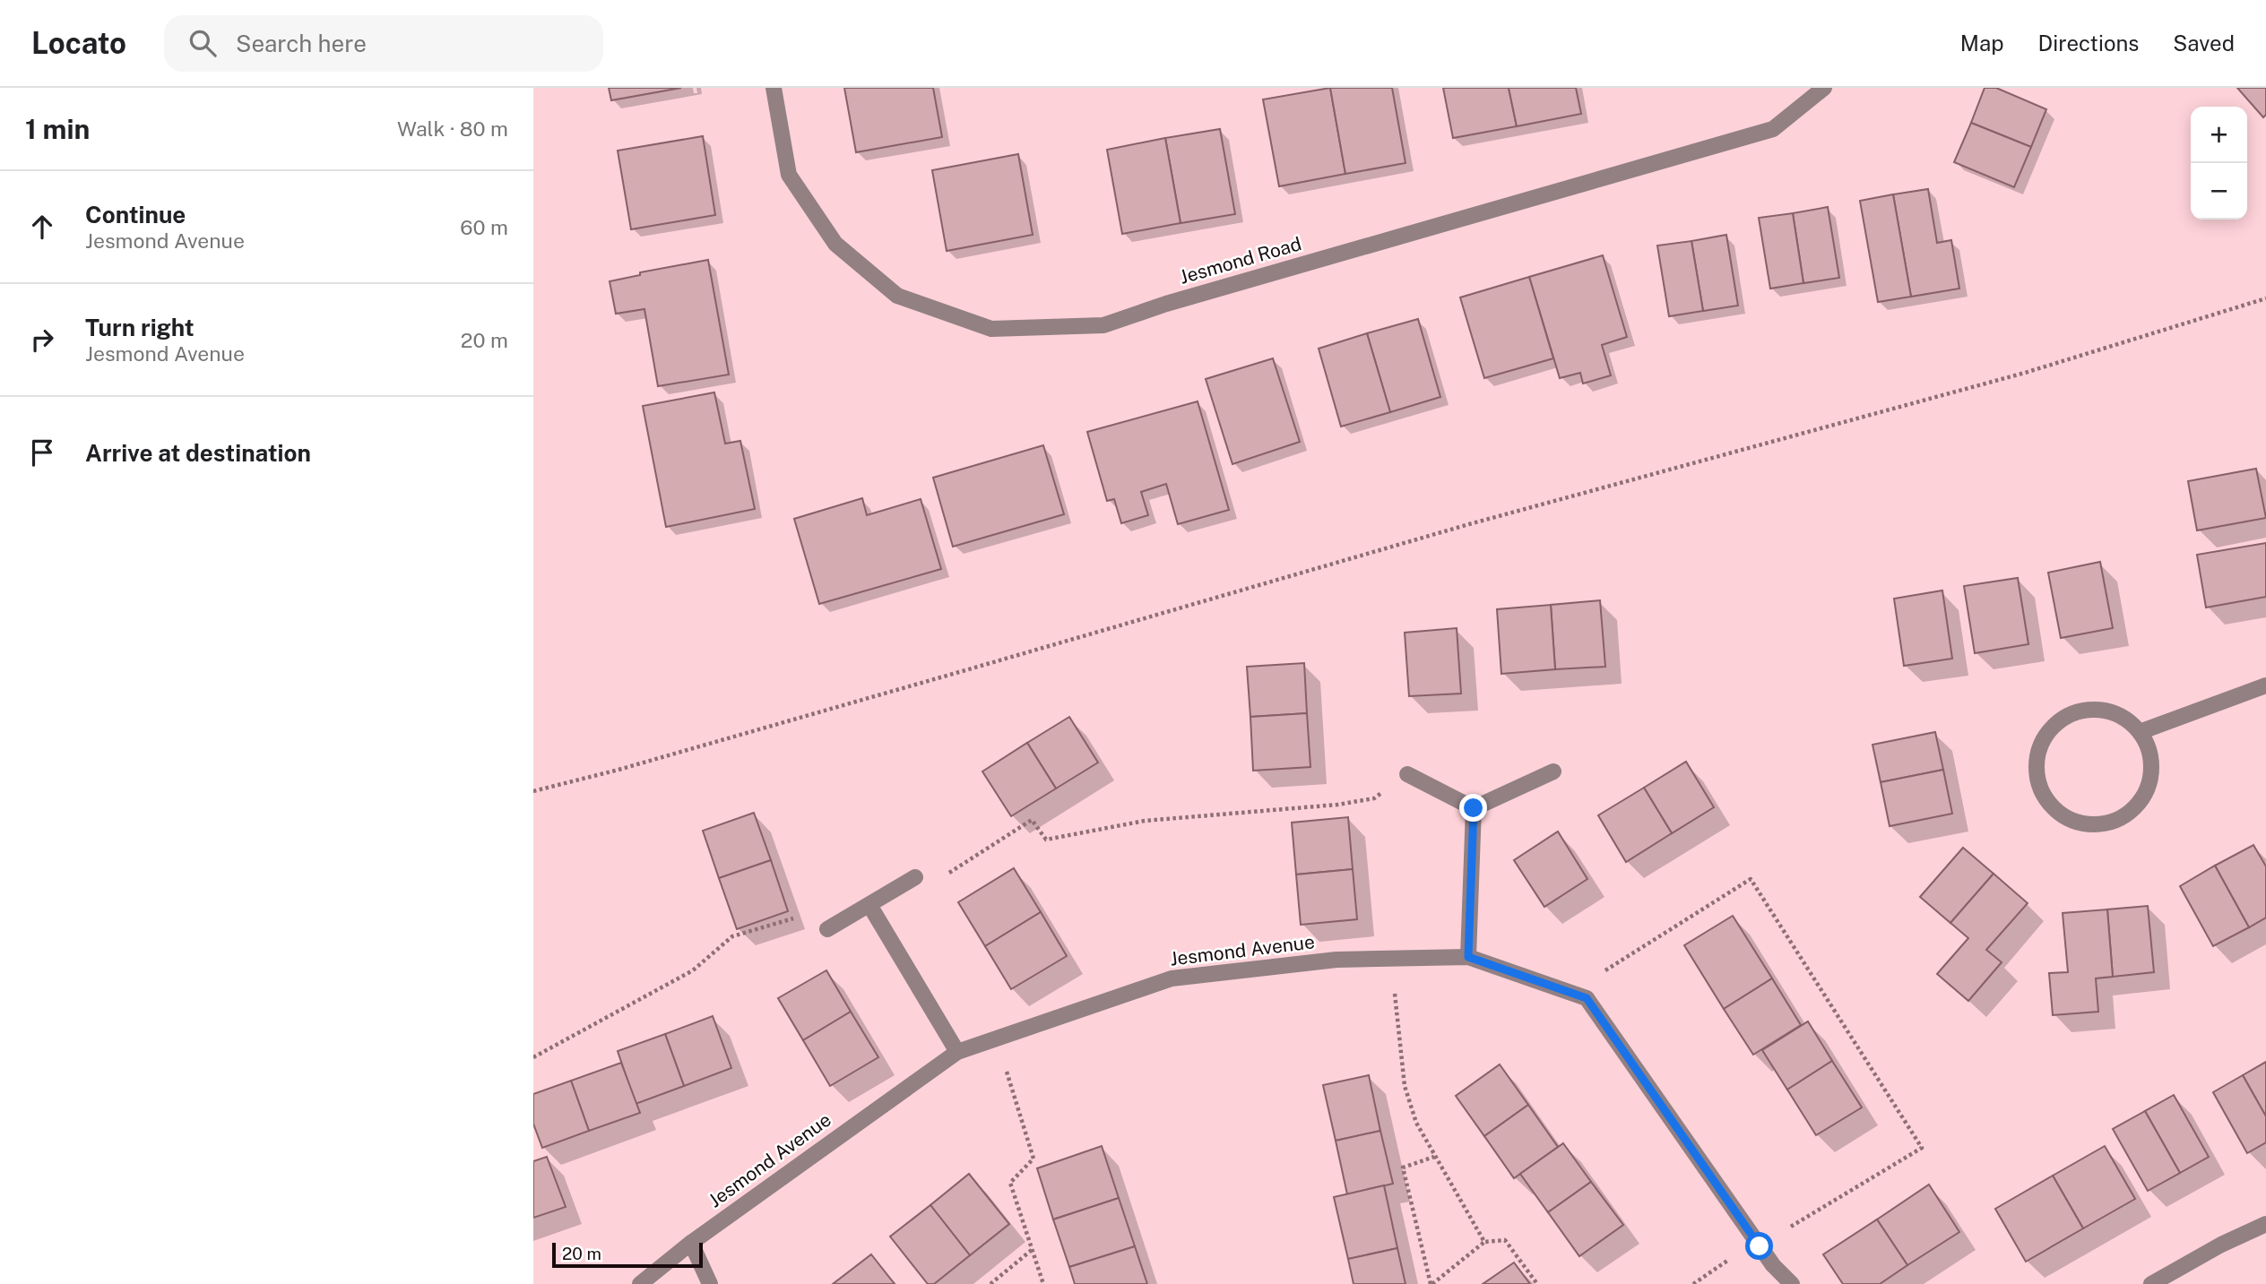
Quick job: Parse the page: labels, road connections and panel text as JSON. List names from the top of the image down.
{
  "streets": {
    "street": ["Jesmond Road", "Jesmond Avenue"]
  },
  "scale_bar": "20 m",
  "page": {
    "header": "Locato",
    "search": "Search here",
    "nav": ["Map", "Directions", "Saved"],
    "heading": ["1 min", "Walk · 80 m"],
    "map_buttons": ["+", "−"],
    "list": [
      ["Continue", "Jesmond Avenue", "60 m"],
      ["Turn right", "Jesmond Avenue", "20 m"],
      "Arrive at destination"
    ],
    "scale": "20 m"
  }
}
